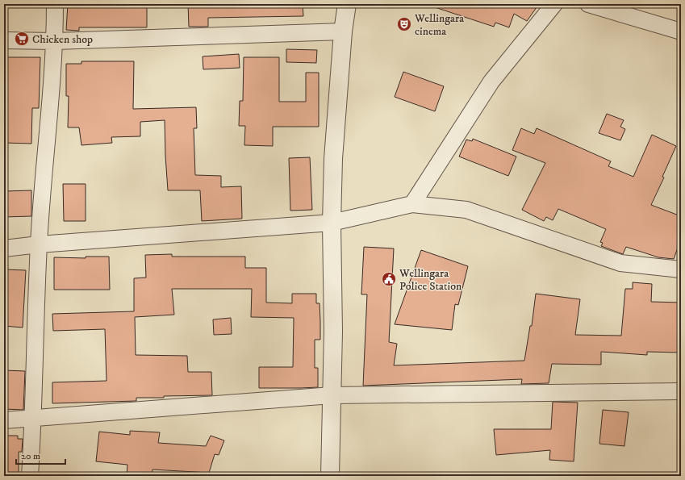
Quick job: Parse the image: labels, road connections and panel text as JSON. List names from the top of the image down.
{
  "places": {
    "theatre": ["Wellingara cinema"],
    "supermarket": ["Chicken shop"],
    "public building": ["Wellingara Police Station"]
  },
  "scale_bar": "20 m"
}
